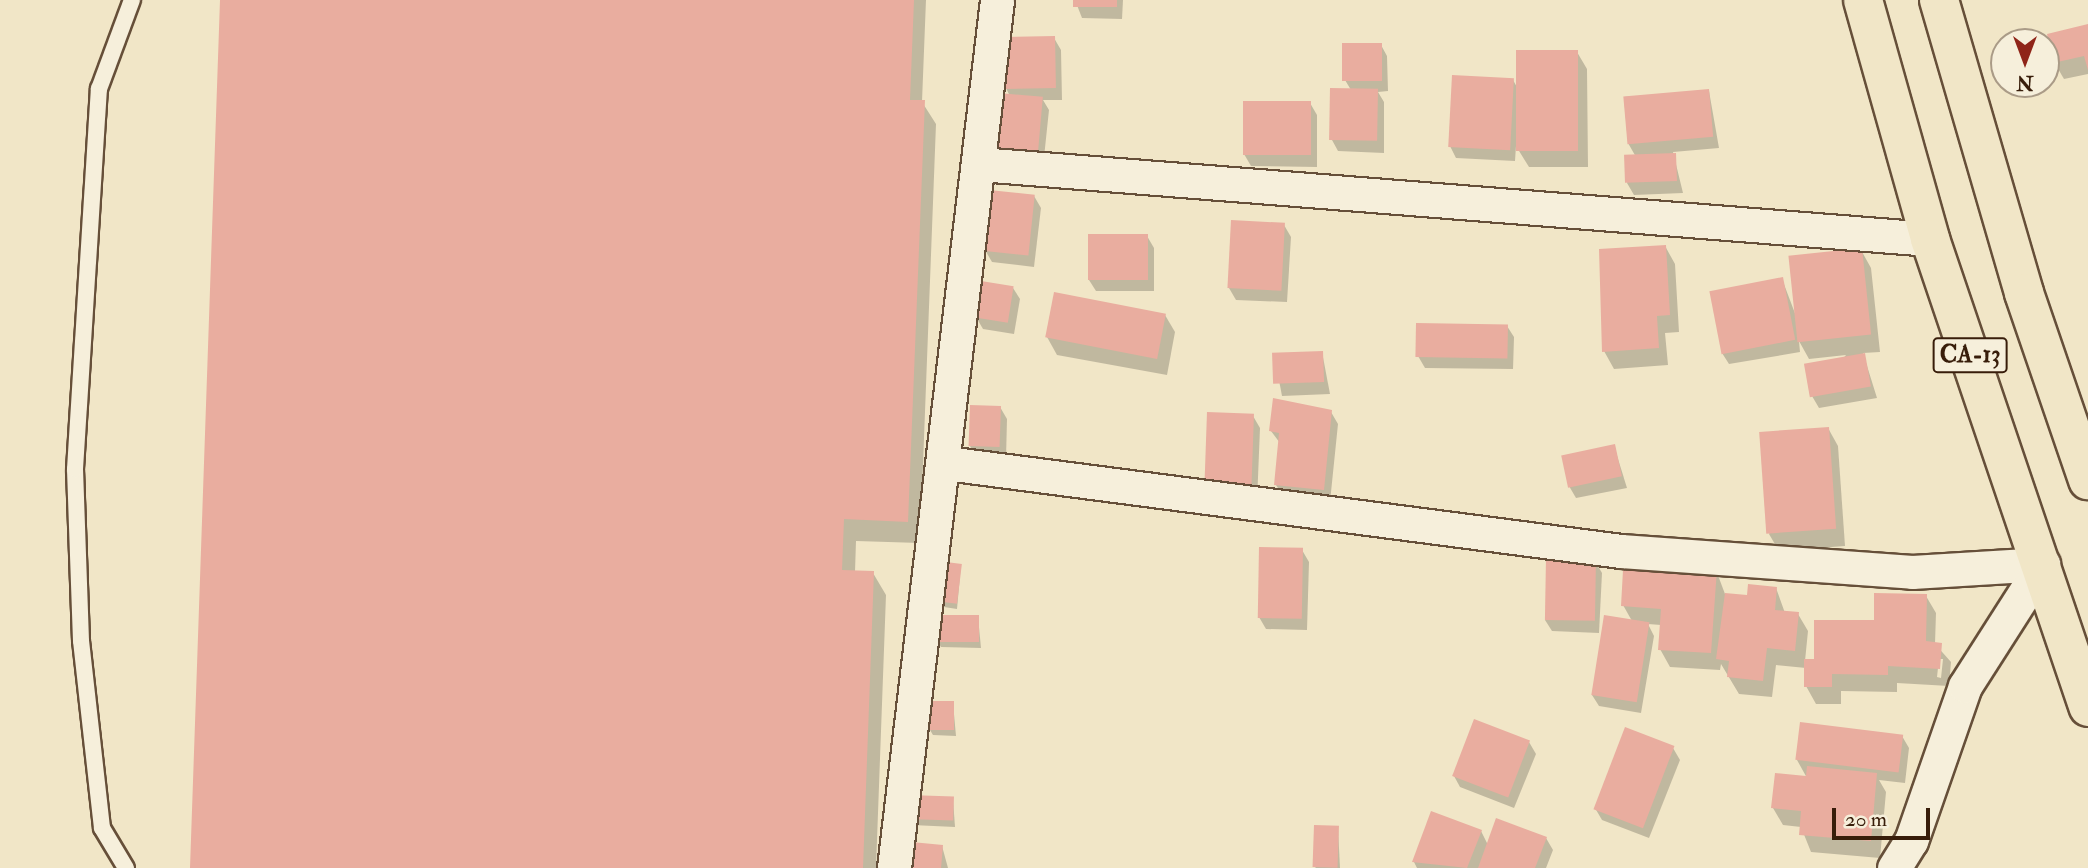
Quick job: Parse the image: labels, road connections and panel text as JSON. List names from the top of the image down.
{
  "streets": {
    "highway": ["CA-13"]
  },
  "scale_bar": "20 m",
  "north": "bottom"
}
